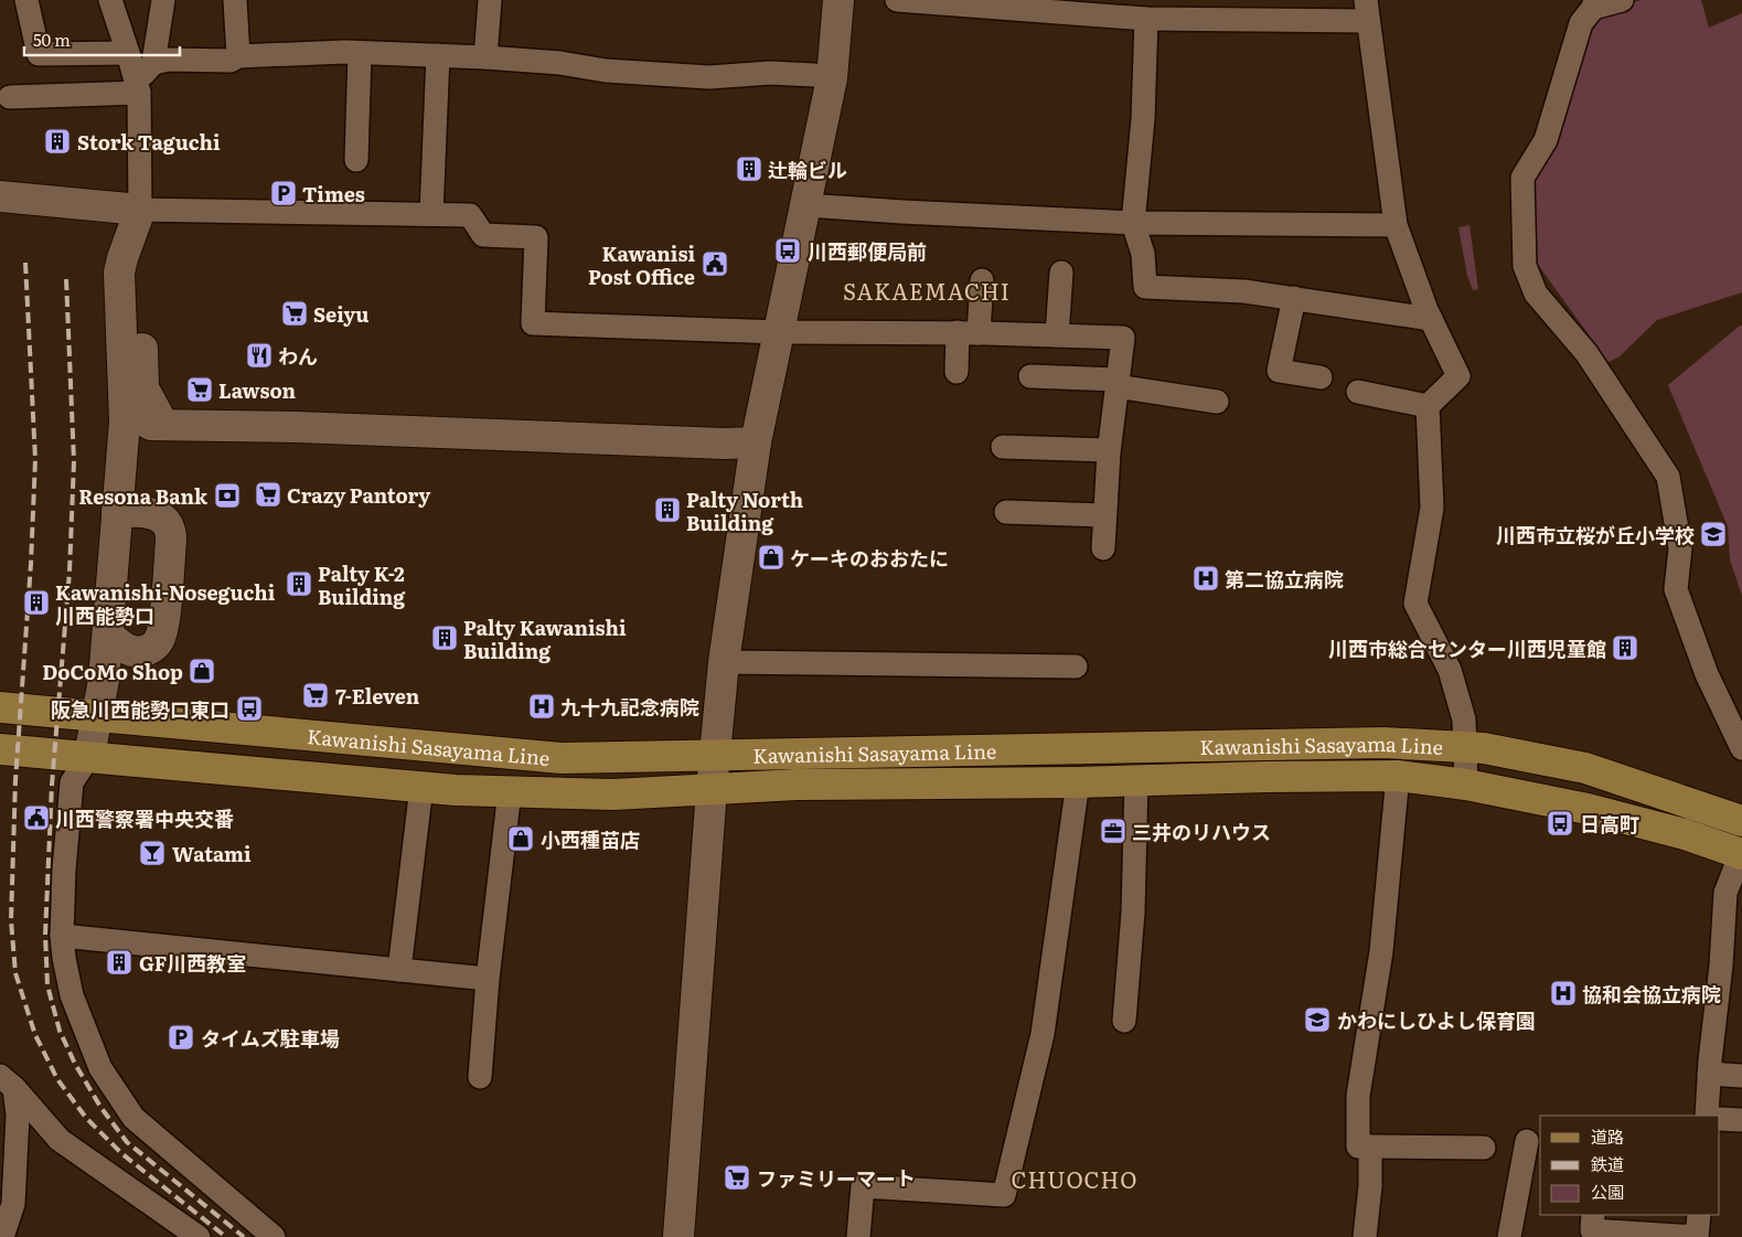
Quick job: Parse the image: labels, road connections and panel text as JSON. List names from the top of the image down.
{
  "streets": {
    "main road": ["Kawanishi Sasayama Line"]
  },
  "districts": ["SAKAEMACHI", "CHUOCHO"],
  "places": {
    "building": [
      "Stork Taguchi",
      "辻輪ビル",
      "Palty North Building",
      "Palty K-2 Building",
      "Kawanishi-Noseguchi 川西能勢口",
      "Palty Kawanishi Building",
      "川西市総合センター川西児童館",
      "GF川西教室"
    ],
    "parking": ["Times", "タイムズ駐車場"],
    "bus stop": ["川西郵便局前", "阪急川西能勢口東口", "日高町"],
    "public building": ["Kawanisi Post Office", "川西警察署中央交番"],
    "supermarket": [
      "Seiyu",
      "Lawson",
      "Crazy Pantory",
      "7-Eleven",
      "ファミリーマート"
    ],
    "restaurant": ["わん"],
    "bank": ["Resona Bank"],
    "school or university": ["川西市立桜が丘小学校", "かわにしひよし保育園"],
    "shop": ["ケーキのおおたに", "DoCoMo Shop", "小西種苗店"],
    "hospital": ["第二協立病院", "九十九記念病院", "協和会協立病院"],
    "office": ["三井のリハウス"],
    "bar": ["Watami"]
  },
  "legend": ["道路", "鉄道", "公園"],
  "scale_bar": "50 m"
}
